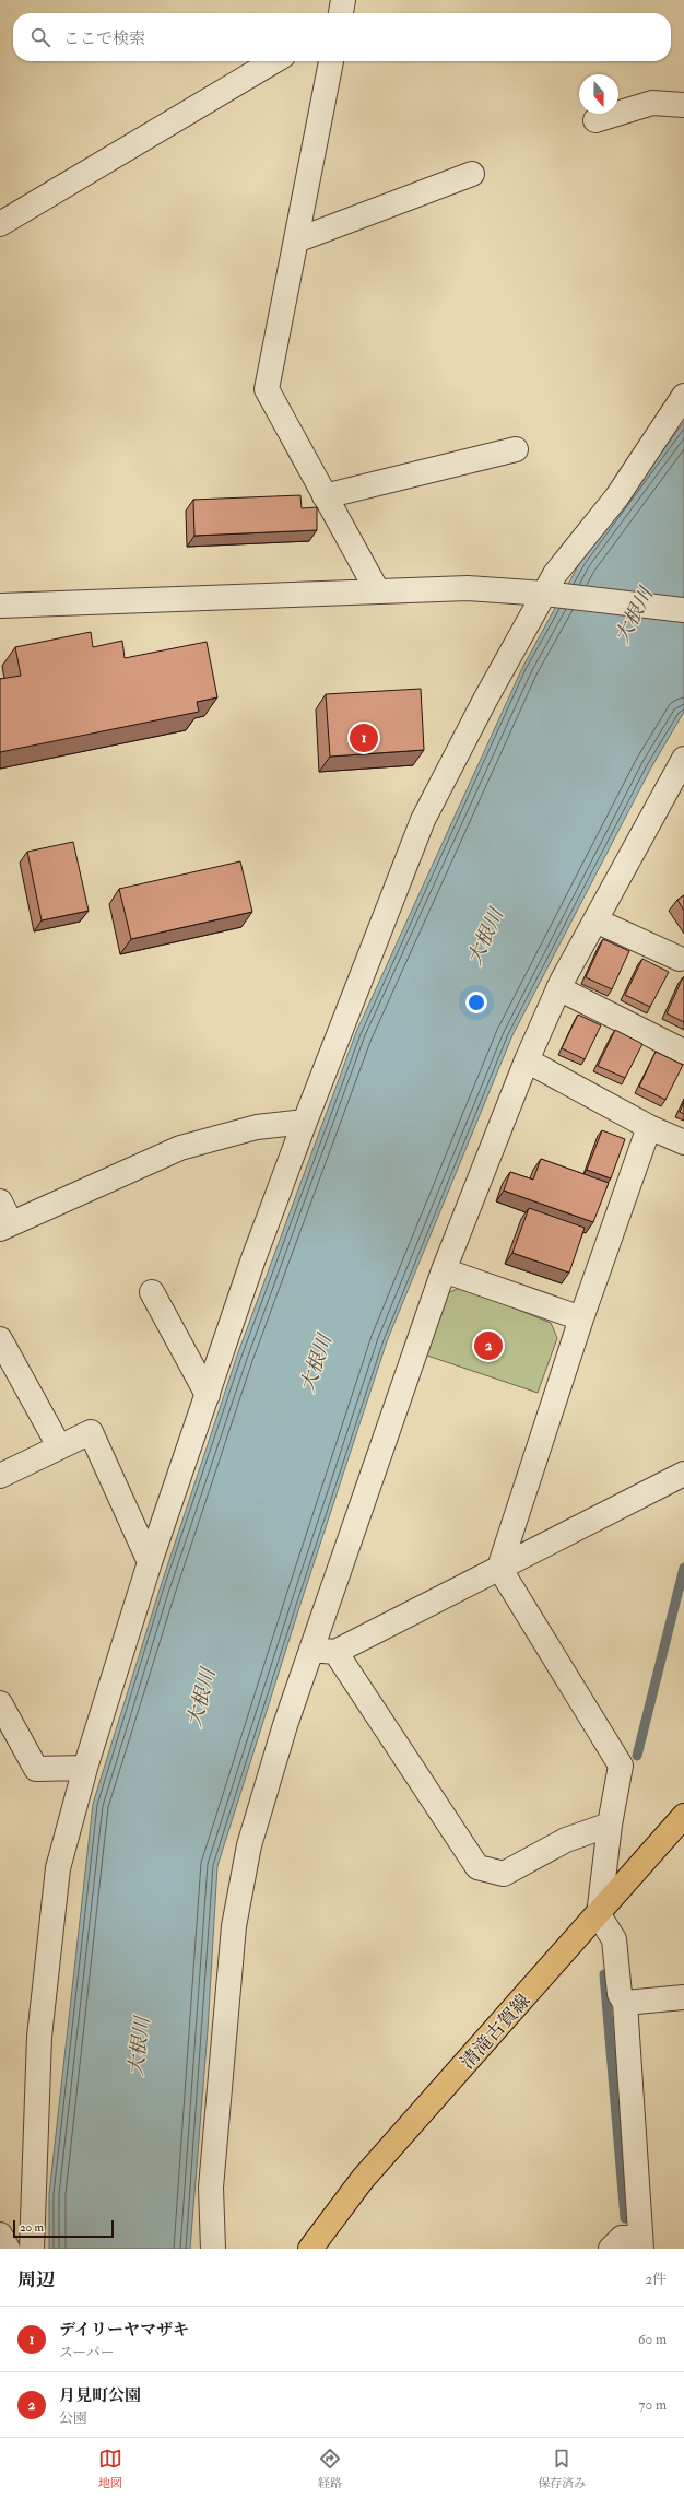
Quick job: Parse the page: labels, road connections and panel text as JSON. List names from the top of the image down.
{
  "streets": {
    "main road": ["清滝古賀線"]
  },
  "water": ["大根川"],
  "scale_bar": "20 m",
  "north": "bottom",
  "page": {
    "search": "ここで検索",
    "pins": ["1", "2"],
    "scale": "20 m",
    "heading": ["周辺", "2件"],
    "list": [
      {
        "mark": "1",
        "name": "デイリーヤマザキ",
        "note": "スーパー",
        "value": "60 m"
      },
      {
        "mark": "2",
        "name": "月見町公園",
        "note": "公園",
        "value": "70 m"
      }
    ],
    "nav": ["地図", "経路", "保存済み"]
  }
}
